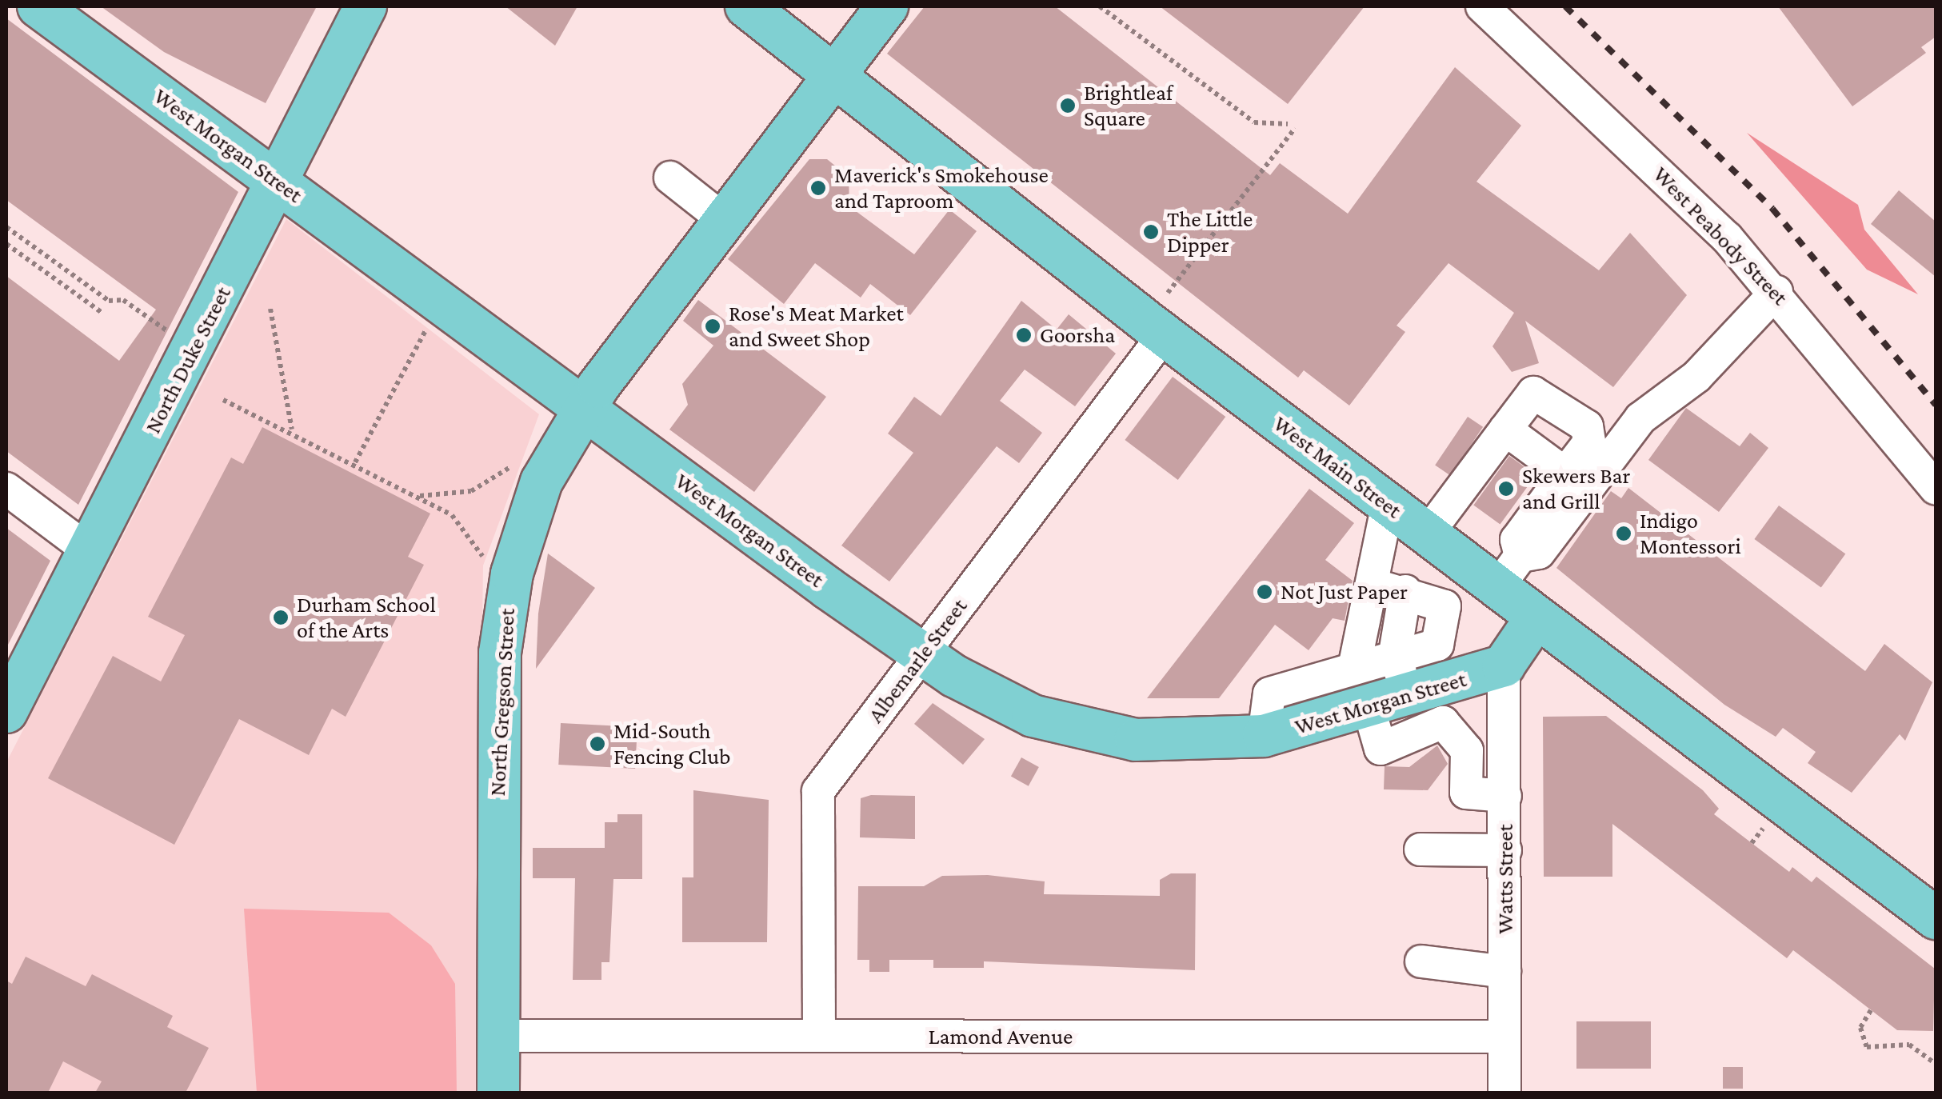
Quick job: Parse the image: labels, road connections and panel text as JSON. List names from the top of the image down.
{
  "streets": {
    "main road": [
      "West Morgan Street",
      "North Duke Street",
      "West Main Street",
      "North Gregson Street"
    ],
    "street": [
      "West Peabody Street",
      "Albemarle Street",
      "Watts Street",
      "Lamond Avenue"
    ]
  },
  "crossings": [
    ["West Morgan Street", "North Duke Street"],
    ["West Morgan Street", "Albemarle Street"],
    ["West Morgan Street", "North Gregson Street"],
    ["West Morgan Street", "Watts Street"],
    ["West Main Street", "Albemarle Street"],
    ["West Main Street", "North Gregson Street"],
    ["Albemarle Street", "Lamond Avenue"],
    ["North Gregson Street", "Lamond Avenue"],
    ["Watts Street", "Lamond Avenue"]
  ],
  "places": [
    "Brightleaf Square",
    "Maverick's Smokehouse and Taproom",
    "The Little Dipper",
    "Rose's Meat Market and Sweet Shop",
    "Goorsha",
    "Skewers Bar and Grill",
    "Indigo Montessori",
    "Not Just Paper",
    "Durham School of the Arts",
    "Mid-South Fencing Club"
  ]
}
